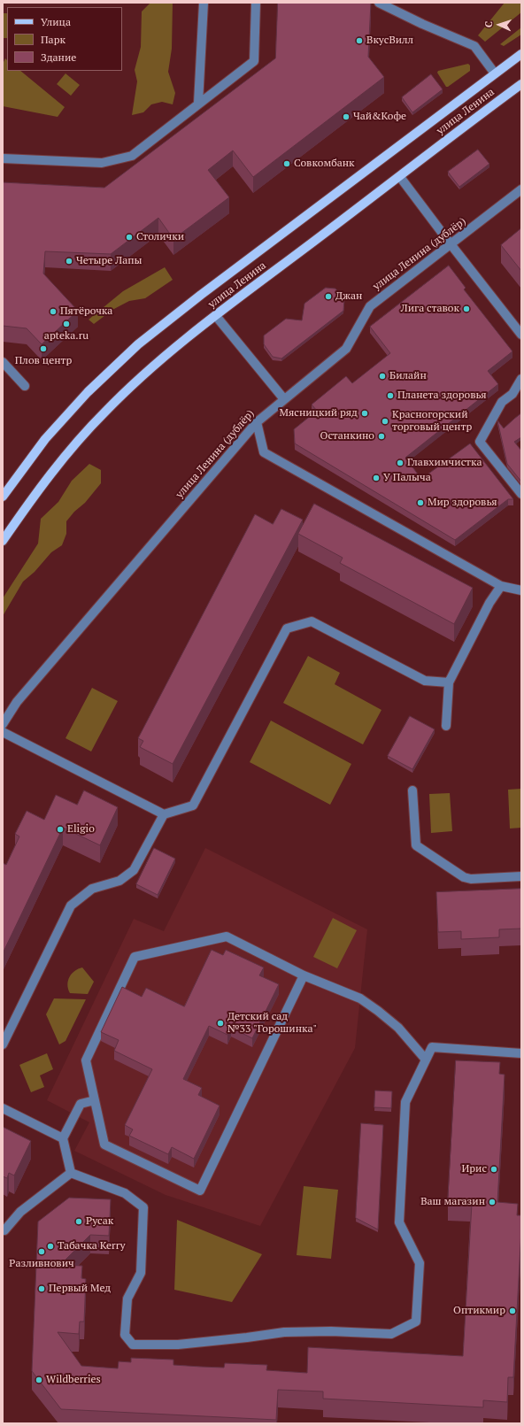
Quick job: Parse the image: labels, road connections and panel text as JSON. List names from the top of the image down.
{
  "streets": {
    "main road": ["улица Ленина"],
    "street": ["улица Ленина (дублёр)"]
  },
  "places": [
    "ВкусВилл",
    "Чай&Кофе",
    "Совкомбанк",
    "Столички",
    "Четыре Лапы",
    "Джан",
    "Лига ставок",
    "Пятёрочка",
    "apteka.ru",
    "Плов центр",
    "Билайн",
    "Планета здоровья",
    "Мясницкий ряд",
    "Красногорский торговый центр",
    "Останкино",
    "Главхимчистка",
    "У Палыча",
    "Мир здоровья",
    "Eligio",
    "Детский сад №33 \"Горошинка\"",
    "Ирис",
    "Ваш магазин",
    "Русак",
    "Табачка Kerry",
    "Разливнович",
    "Первый Мед",
    "Оптикмир",
    "Wildberries"
  ],
  "legend": ["Улица", "Парк", "Здание"],
  "north": "left"
}
